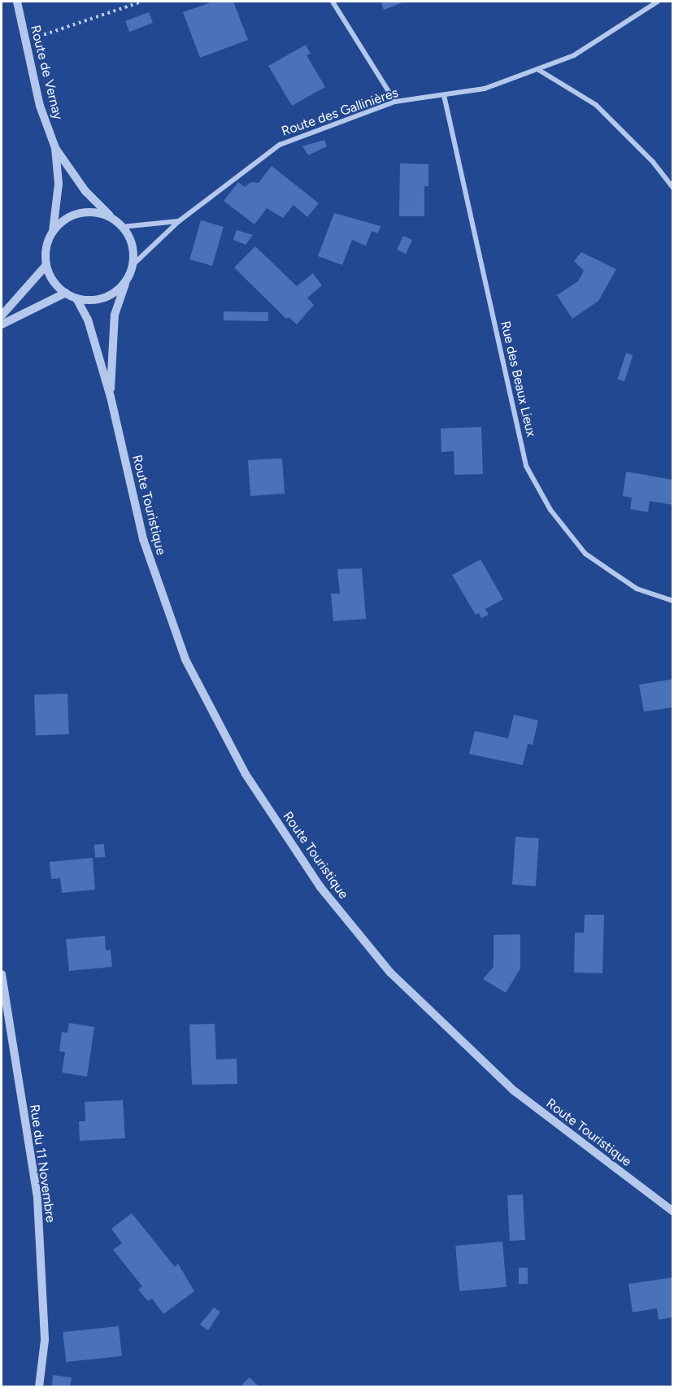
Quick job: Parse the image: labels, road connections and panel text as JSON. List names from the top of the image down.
{
  "streets": {
    "street": [
      "Route de Vernay",
      "Route des Gallinières",
      "Rue des Beaux Lieux",
      "Route Touristique",
      "Rue du 11 Novembre"
    ]
  },
  "crossings": [
    ["Route de Vernay", "Route des Gallinières"],
    ["Route de Vernay", "Route Touristique"],
    ["Route des Gallinières", "Rue des Beaux Lieux"],
    ["Route des Gallinières", "Route Touristique"]
  ]
}
